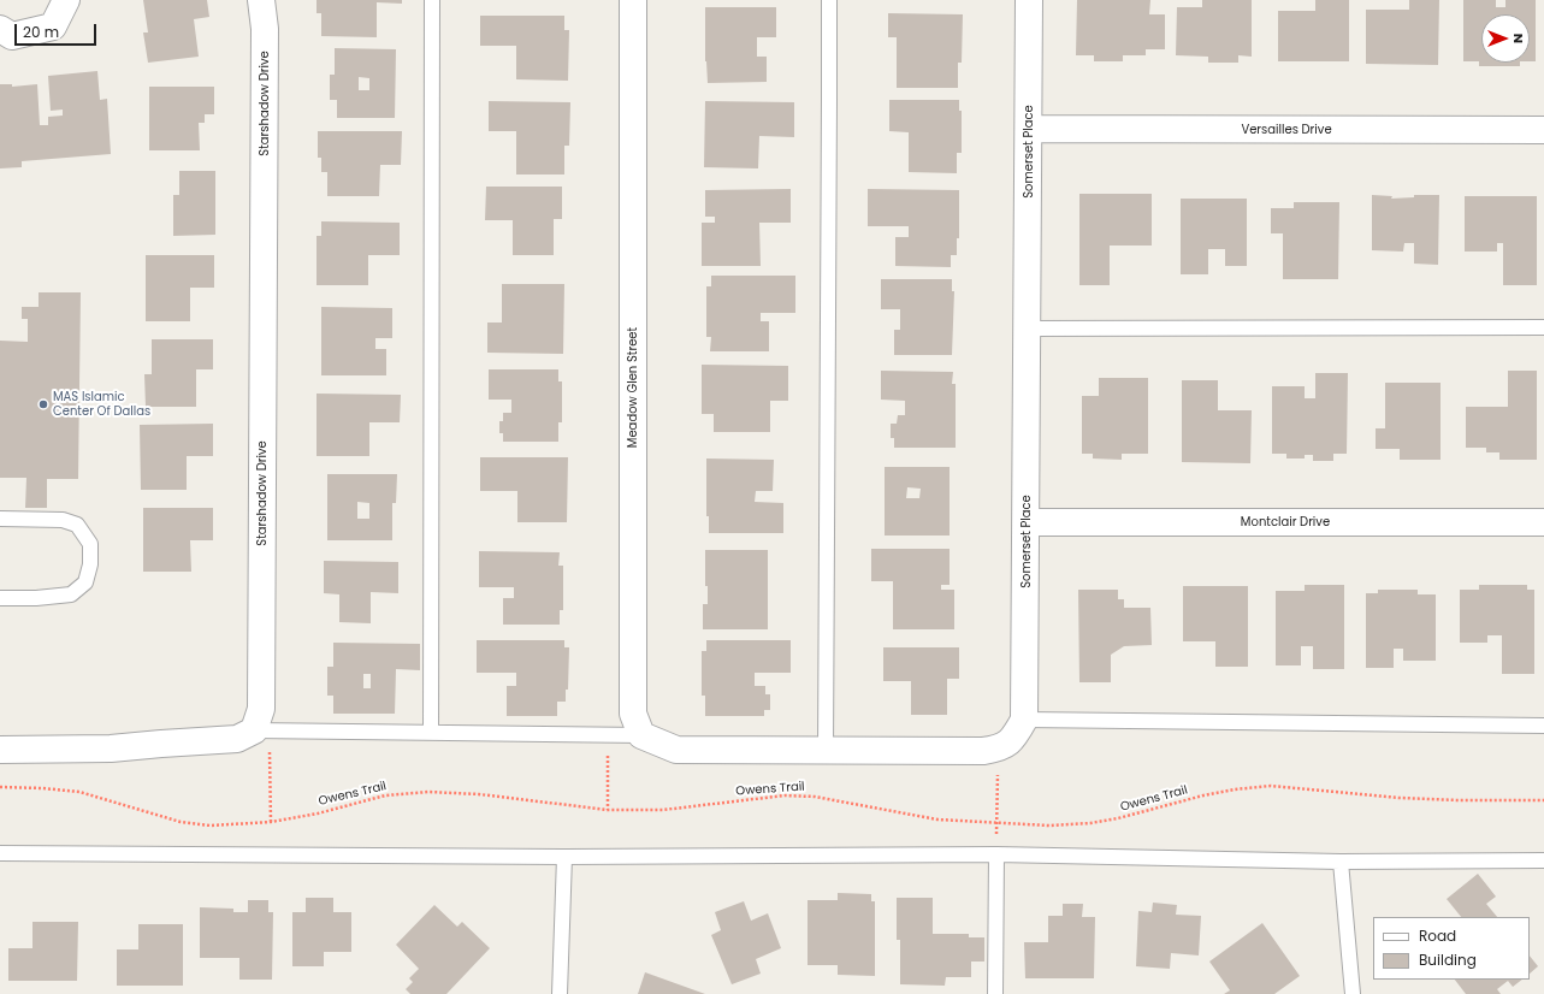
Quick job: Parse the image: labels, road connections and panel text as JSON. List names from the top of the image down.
{
  "streets": {
    "street": [
      "Starshadow Drive",
      "Versailles Drive",
      "Somerset Place",
      "Meadow Glen Street",
      "Montclair Drive"
    ],
    "path": ["Owens Trail"]
  },
  "crossings": [
    ["Versailles Drive", "Somerset Place"],
    ["Somerset Place", "Montclair Drive"]
  ],
  "places": ["MAS Islamic Center Of Dallas"],
  "legend": ["Road", "Building"],
  "scale_bar": "20 m",
  "north": "right"
}
